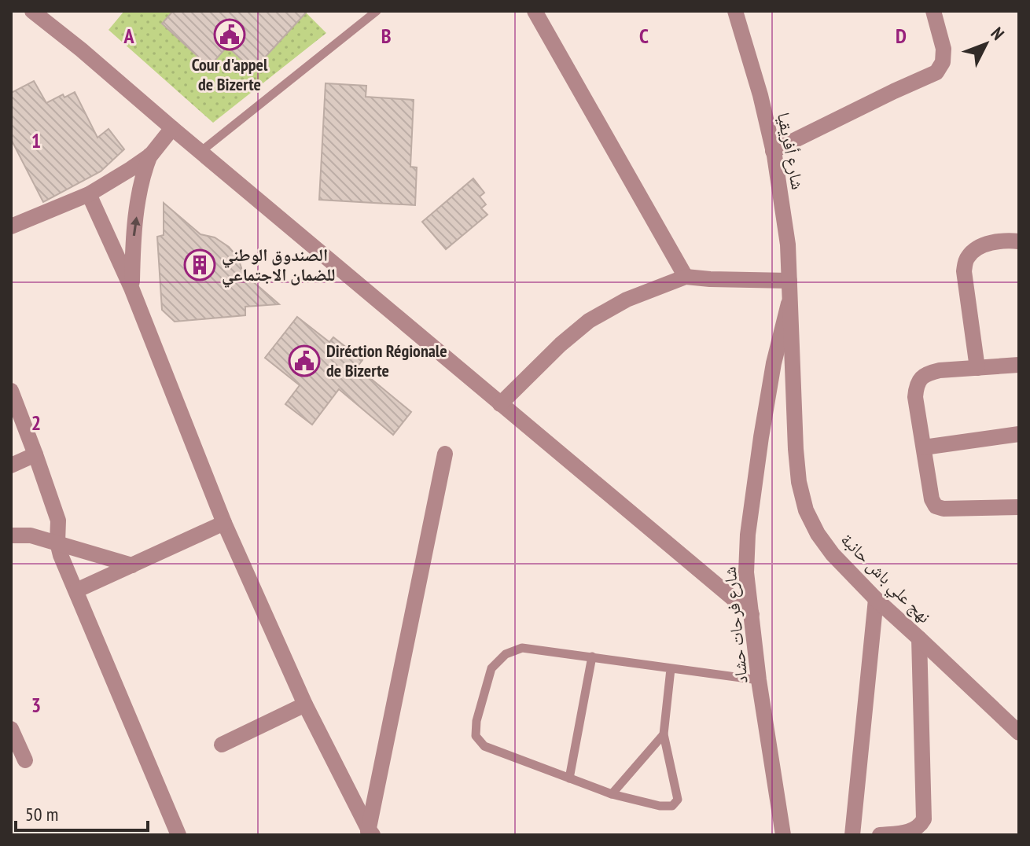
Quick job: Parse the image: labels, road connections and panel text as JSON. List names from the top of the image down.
{
  "streets": {
    "street": ["شارع أفريقيا", "نهج علي باش حانبة", "شارع فرحات حشاد"]
  },
  "crossings": [
    ["شارع أفريقيا", "نهج علي باش حانبة"],
    ["شارع أفريقيا", "شارع فرحات حشاد"],
    ["نهج علي باش حانبة", "شارع فرحات حشاد"]
  ],
  "places": {
    "public building": ["Cour d'appel de Bizerte", "Diréction Régionale de Bizerte"],
    "building": ["الصندوق الوطني للضمان الاجتماعي"]
  },
  "scale_bar": "50 m",
  "north": "top right",
  "grid": {
    "columns": [
      "A",
      "B",
      "C",
      "D"
    ],
    "rows": ["1", "2", "3"]
  }
}
